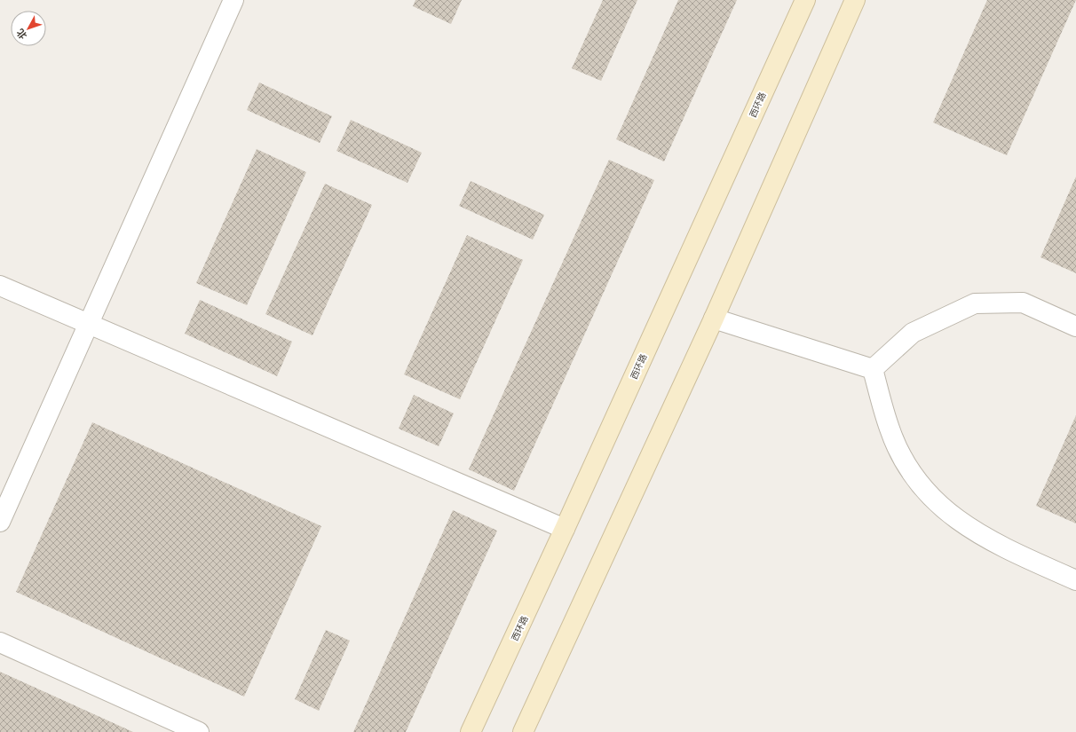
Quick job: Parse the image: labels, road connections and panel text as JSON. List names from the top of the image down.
{
  "streets": {
    "main road": ["西环路"]
  },
  "north": "bottom left"
}
